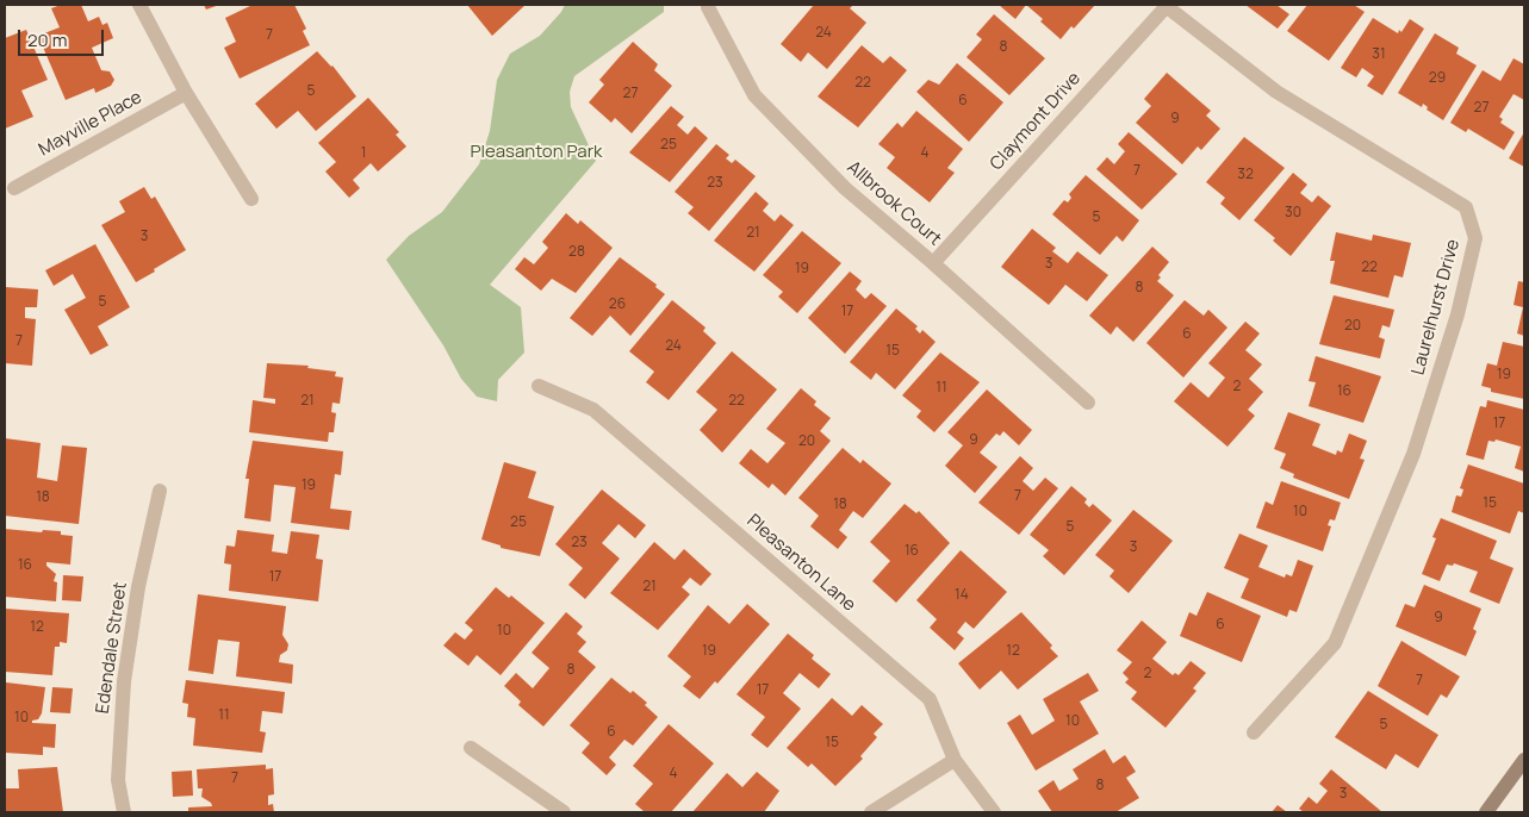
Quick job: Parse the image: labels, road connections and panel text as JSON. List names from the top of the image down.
{
  "streets": {
    "street": [
      "Claymont Drive",
      "Mayville Place",
      "Allbrook Court",
      "Laurelhurst Drive",
      "Pleasanton Lane",
      "Edendale Street"
    ]
  },
  "crossings": [
    ["Claymont Drive", "Allbrook Court"],
    ["Claymont Drive", "Laurelhurst Drive"]
  ],
  "parks": ["Pleasanton Park"],
  "house_numbers": [
    "24",
    "7",
    "8",
    "31",
    "29",
    "22",
    "5",
    "27",
    "6",
    "27",
    "9",
    "25",
    "1",
    "4",
    "7",
    "32",
    "23",
    "30",
    "5",
    "21",
    "3",
    "28",
    "3",
    "22",
    "19",
    "8",
    "5",
    "26",
    "17",
    "20",
    "6",
    "7",
    "24",
    "15",
    "19",
    "2",
    "11",
    "16",
    "21",
    "22",
    "17",
    "9",
    "20",
    "19",
    "7",
    "18",
    "15",
    "18",
    "10",
    "25",
    "5",
    "23",
    "3",
    "16",
    "16",
    "17",
    "21",
    "14",
    "9",
    "6",
    "12",
    "10",
    "19",
    "12",
    "8",
    "2",
    "7",
    "17",
    "11",
    "10",
    "10",
    "5",
    "6",
    "15",
    "4",
    "7",
    "8",
    "3"
  ],
  "scale_bar": "20 m"
}
